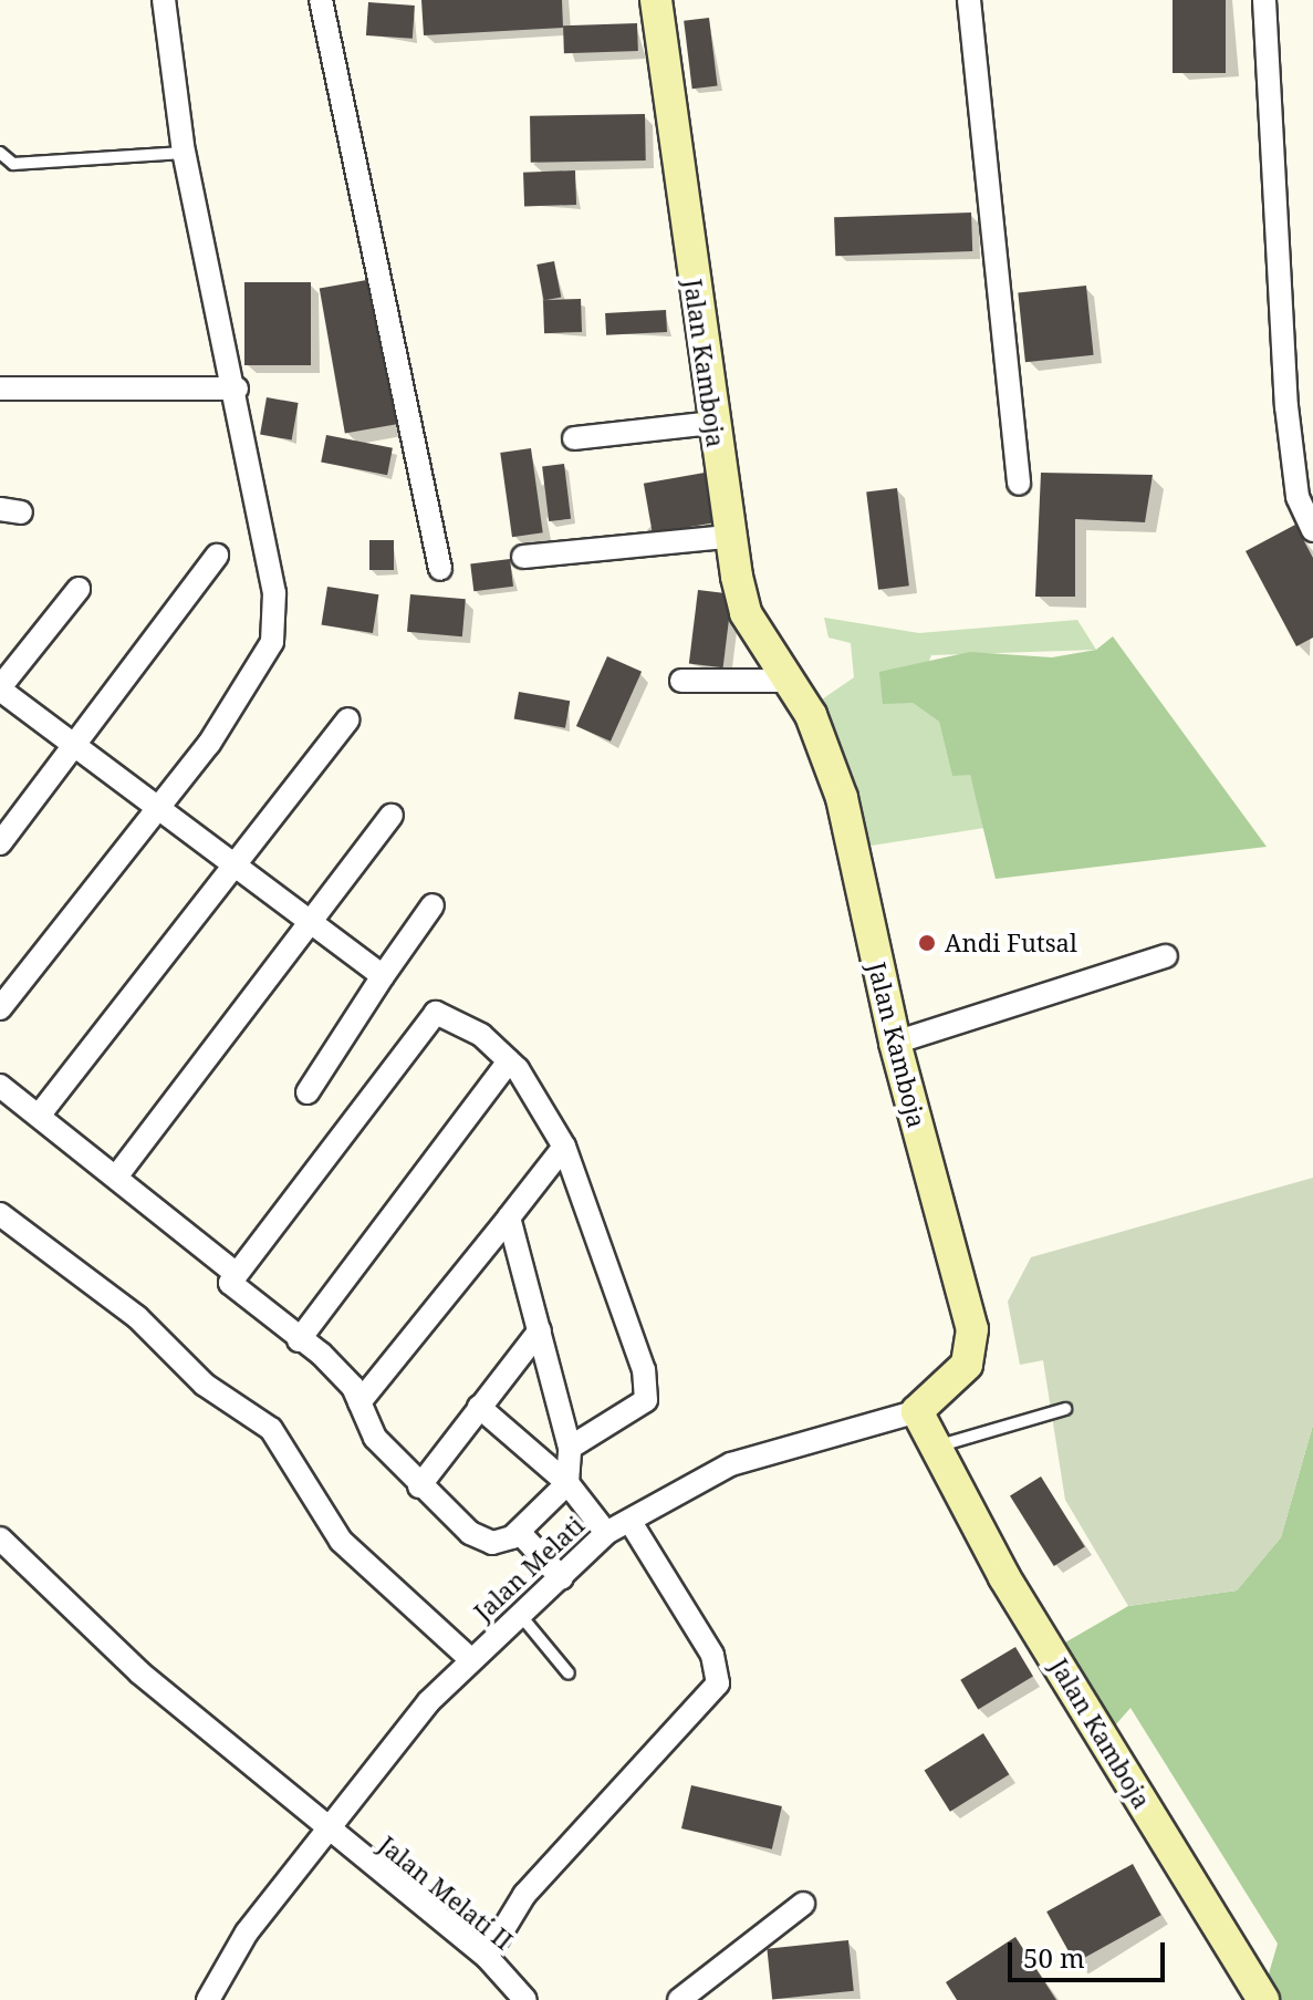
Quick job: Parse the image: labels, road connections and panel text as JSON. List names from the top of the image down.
{
  "streets": {
    "street": ["Jalan Kamboja", "Jalan Melati", "Jalan Melati II"]
  },
  "crossings": [
    ["Jalan Kamboja", "Jalan Melati"],
    ["Jalan Melati", "Jalan Melati II"]
  ],
  "places": ["Andi Futsal"],
  "scale_bar": "50 m"
}
